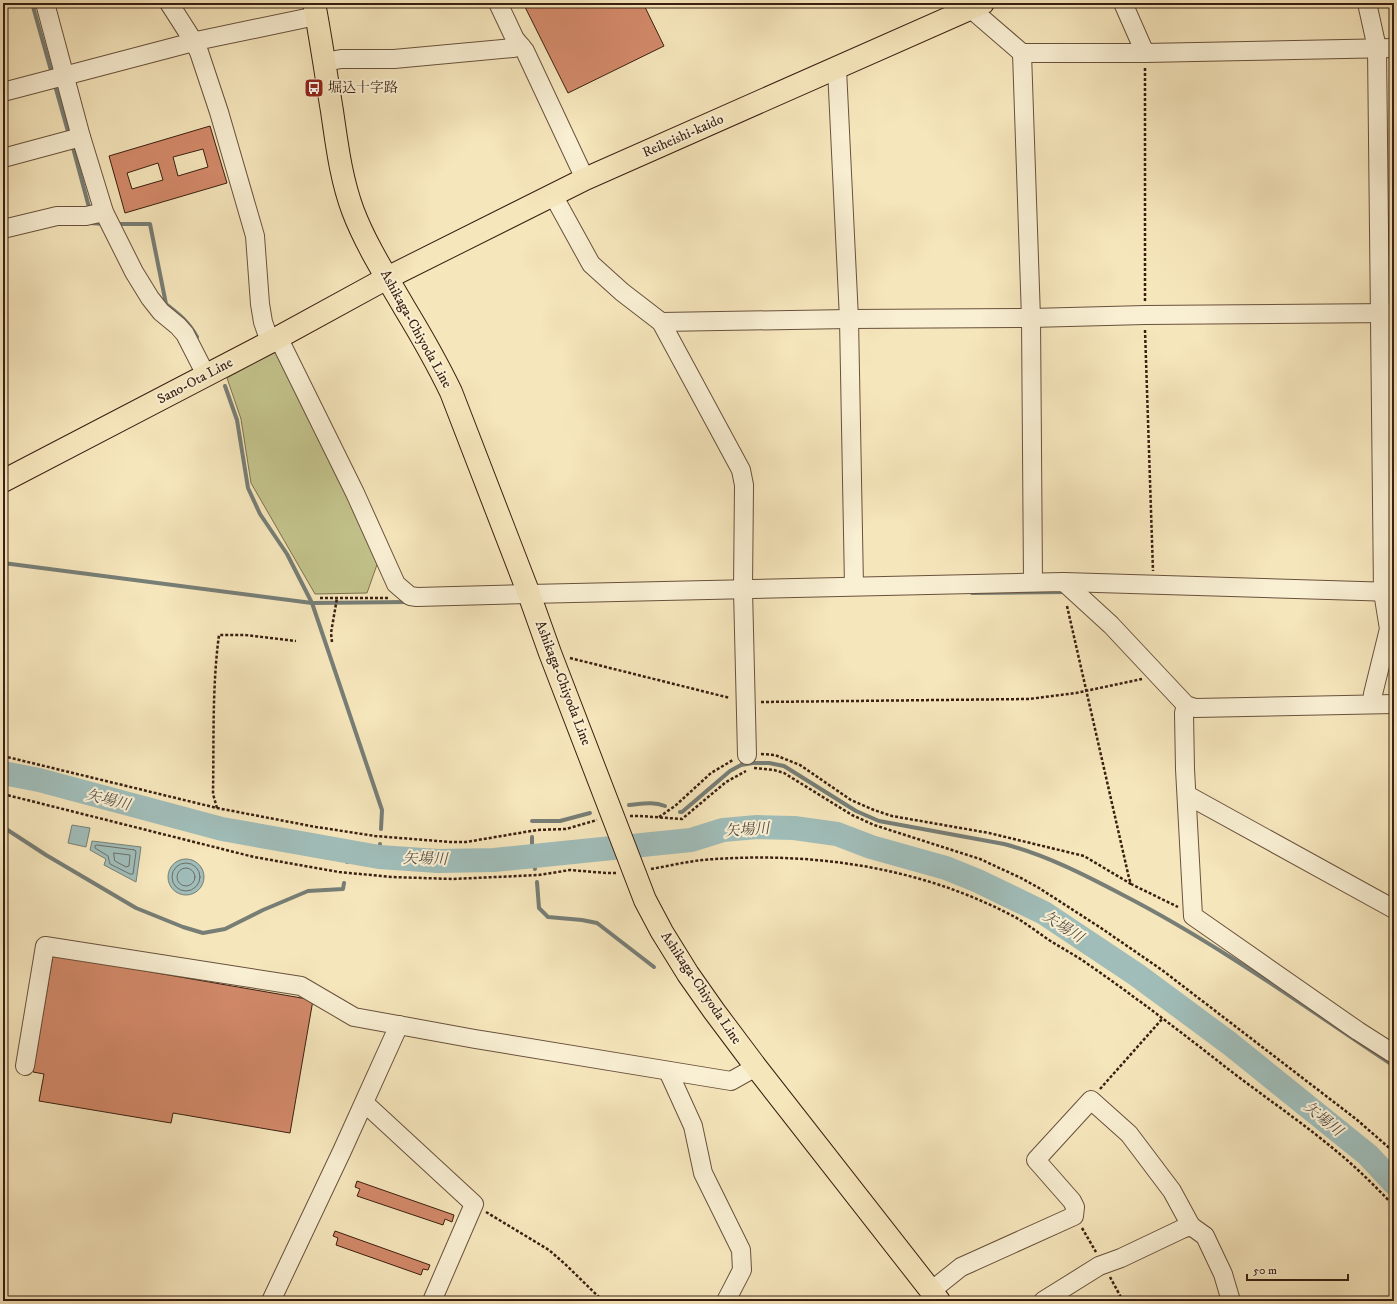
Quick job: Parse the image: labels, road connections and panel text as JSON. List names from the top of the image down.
{
  "streets": {
    "main road": ["Reiheishi-kaido", "Ashikaga-Chiyoda Line", "Sano-Ota Line"]
  },
  "crossings": [
    ["Reiheishi-kaido", "Ashikaga-Chiyoda Line"],
    ["Reiheishi-kaido", "Sano-Ota Line"],
    ["Ashikaga-Chiyoda Line", "Sano-Ota Line"]
  ],
  "water": ["矢場川"],
  "places": {
    "bus stop": ["堀込十字路"]
  },
  "scale_bar": "50 m"
}
